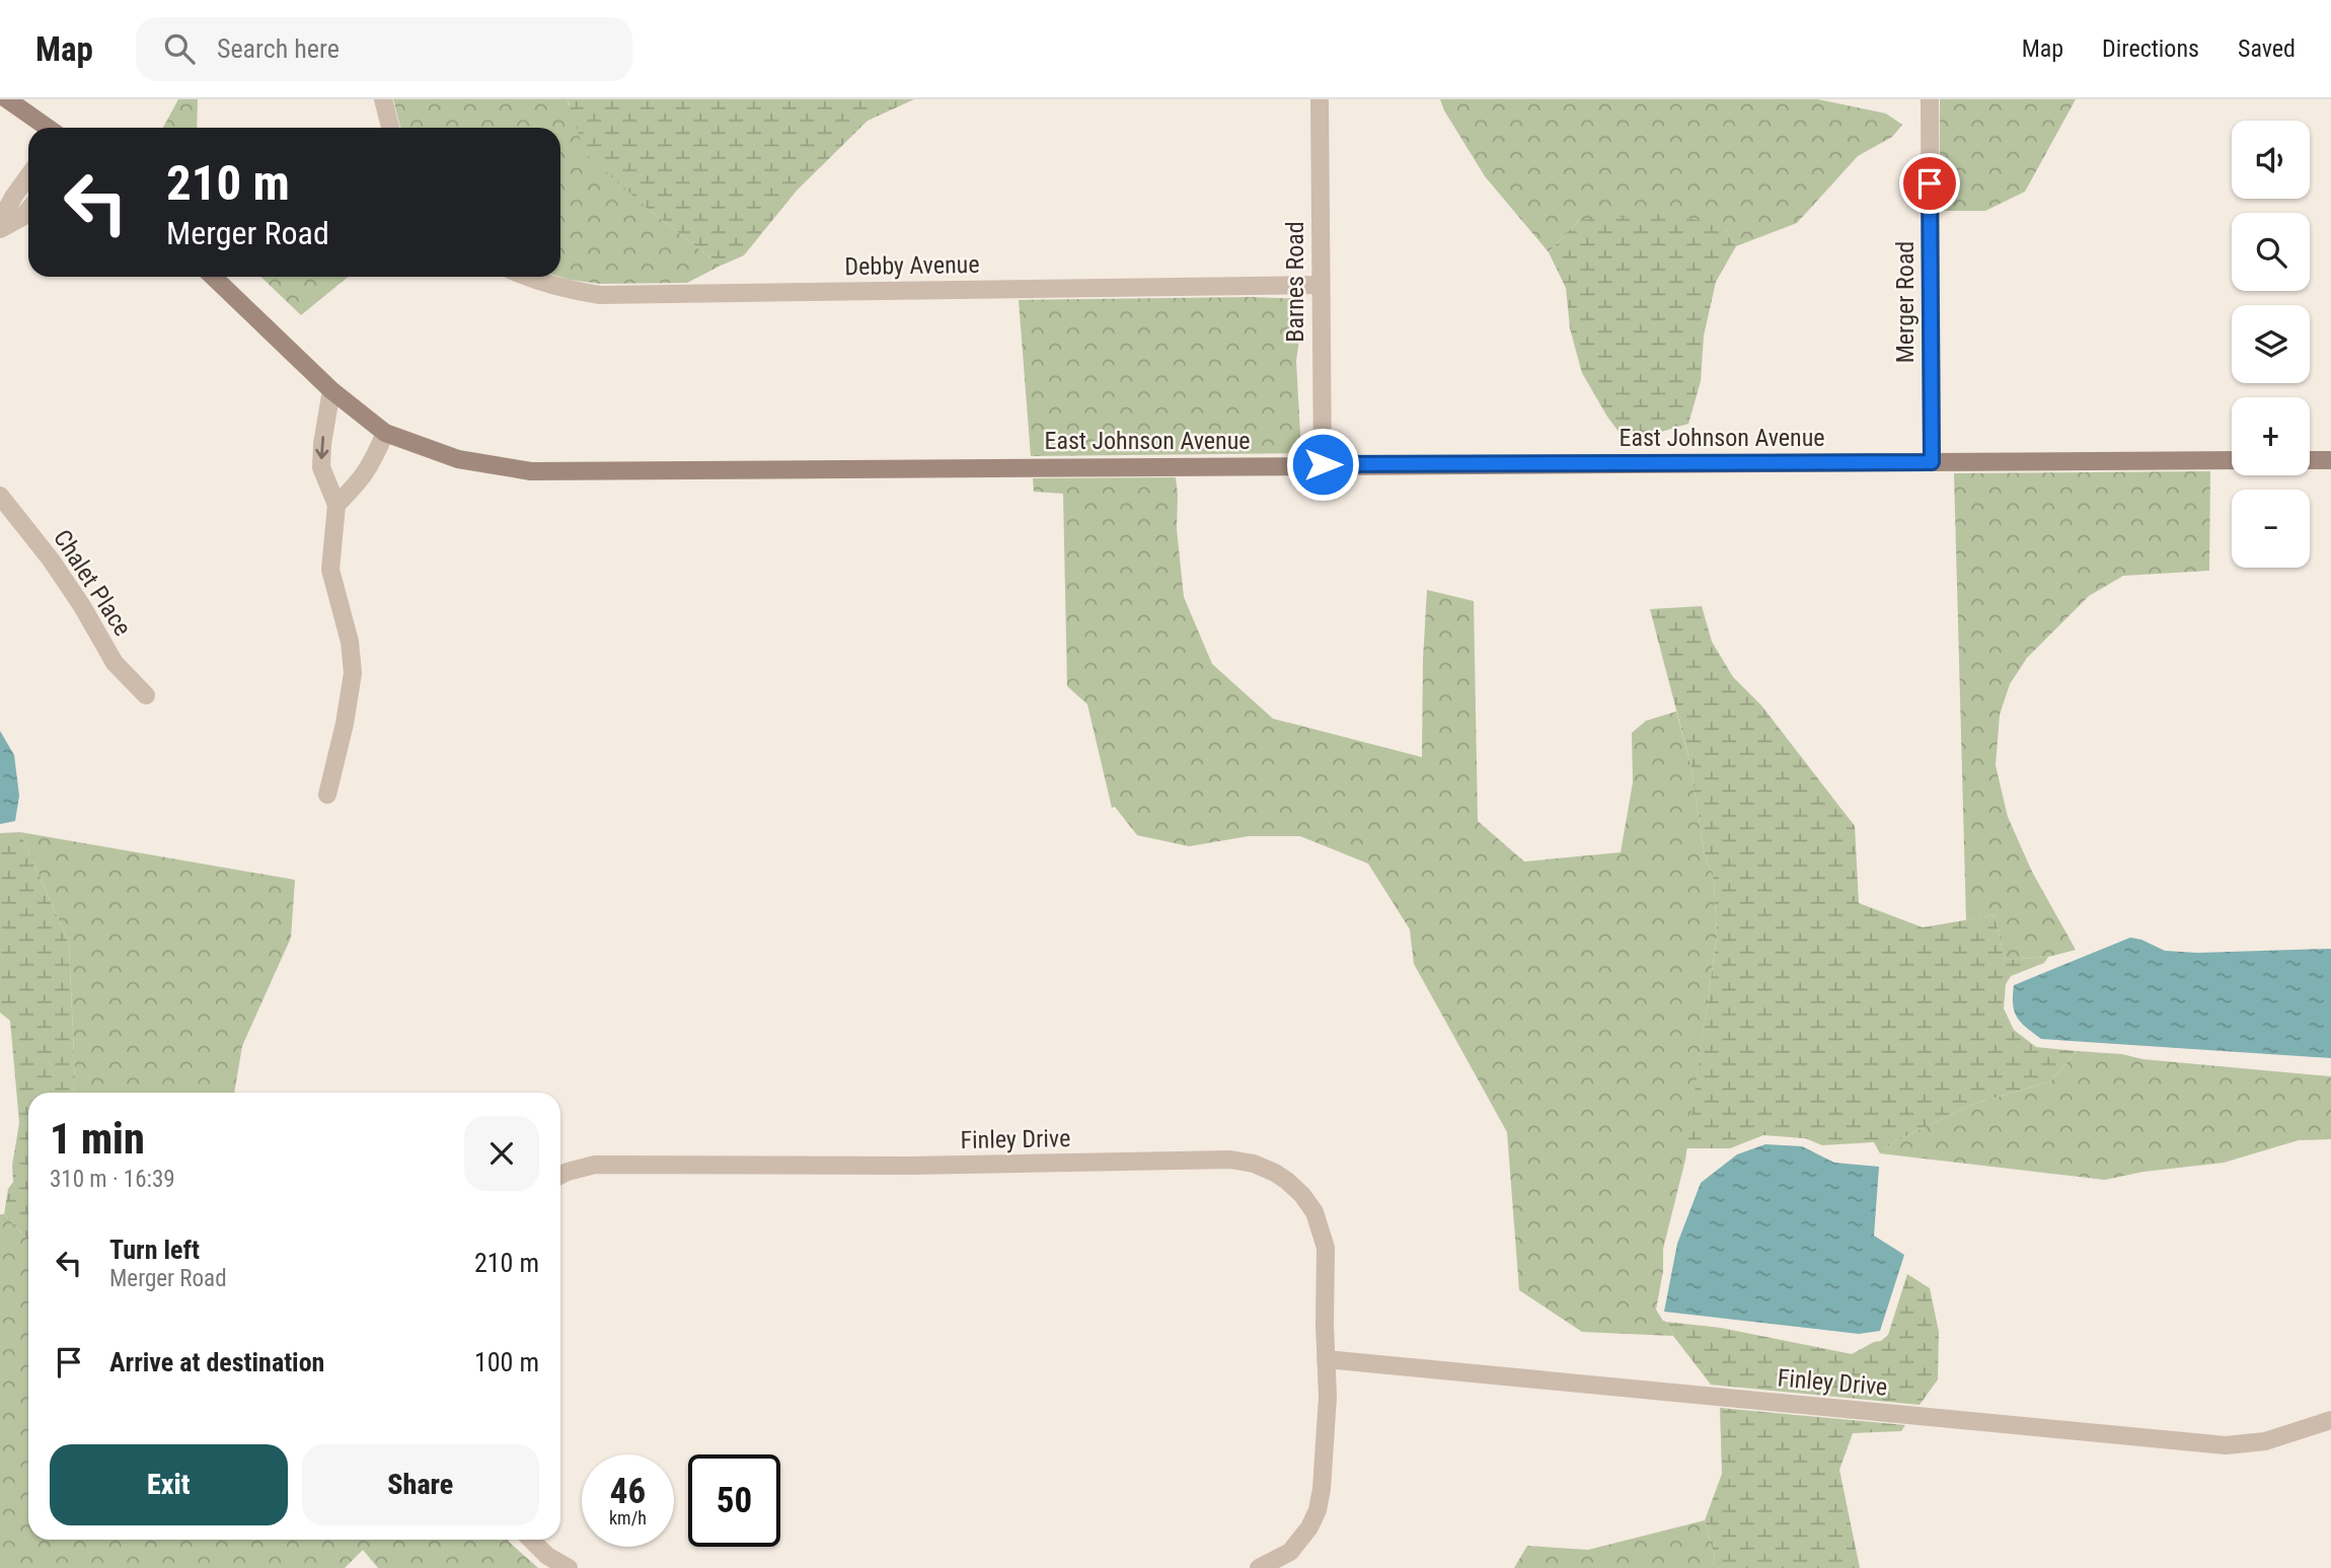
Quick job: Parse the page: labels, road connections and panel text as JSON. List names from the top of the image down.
{
  "streets": {
    "main road": ["East Johnson Avenue"],
    "street": [
      "Debby Avenue",
      "Barnes Road",
      "Merger Road",
      "Chalet Place",
      "Finley Drive"
    ]
  },
  "crossings": [
    ["Debby Avenue", "Barnes Road"],
    ["Barnes Road", "East Johnson Avenue"],
    ["Merger Road", "East Johnson Avenue"]
  ],
  "page": {
    "header": "Map",
    "search": "Search here",
    "nav": ["Map", "Directions", "Saved"],
    "map_buttons": ["+", "−"],
    "turn": ["210 m", "Merger Road"],
    "heading": ["1 min", "310 m · 16:39"],
    "list": [
      {
        "name": "Turn left",
        "note": "Merger Road",
        "value": "210 m"
      },
      {
        "name": "Arrive at destination",
        "value": "100 m"
      }
    ],
    "buttons": ["Exit", "Share"],
    "speed": "46 km/h",
    "limit": "50"
  }
}
